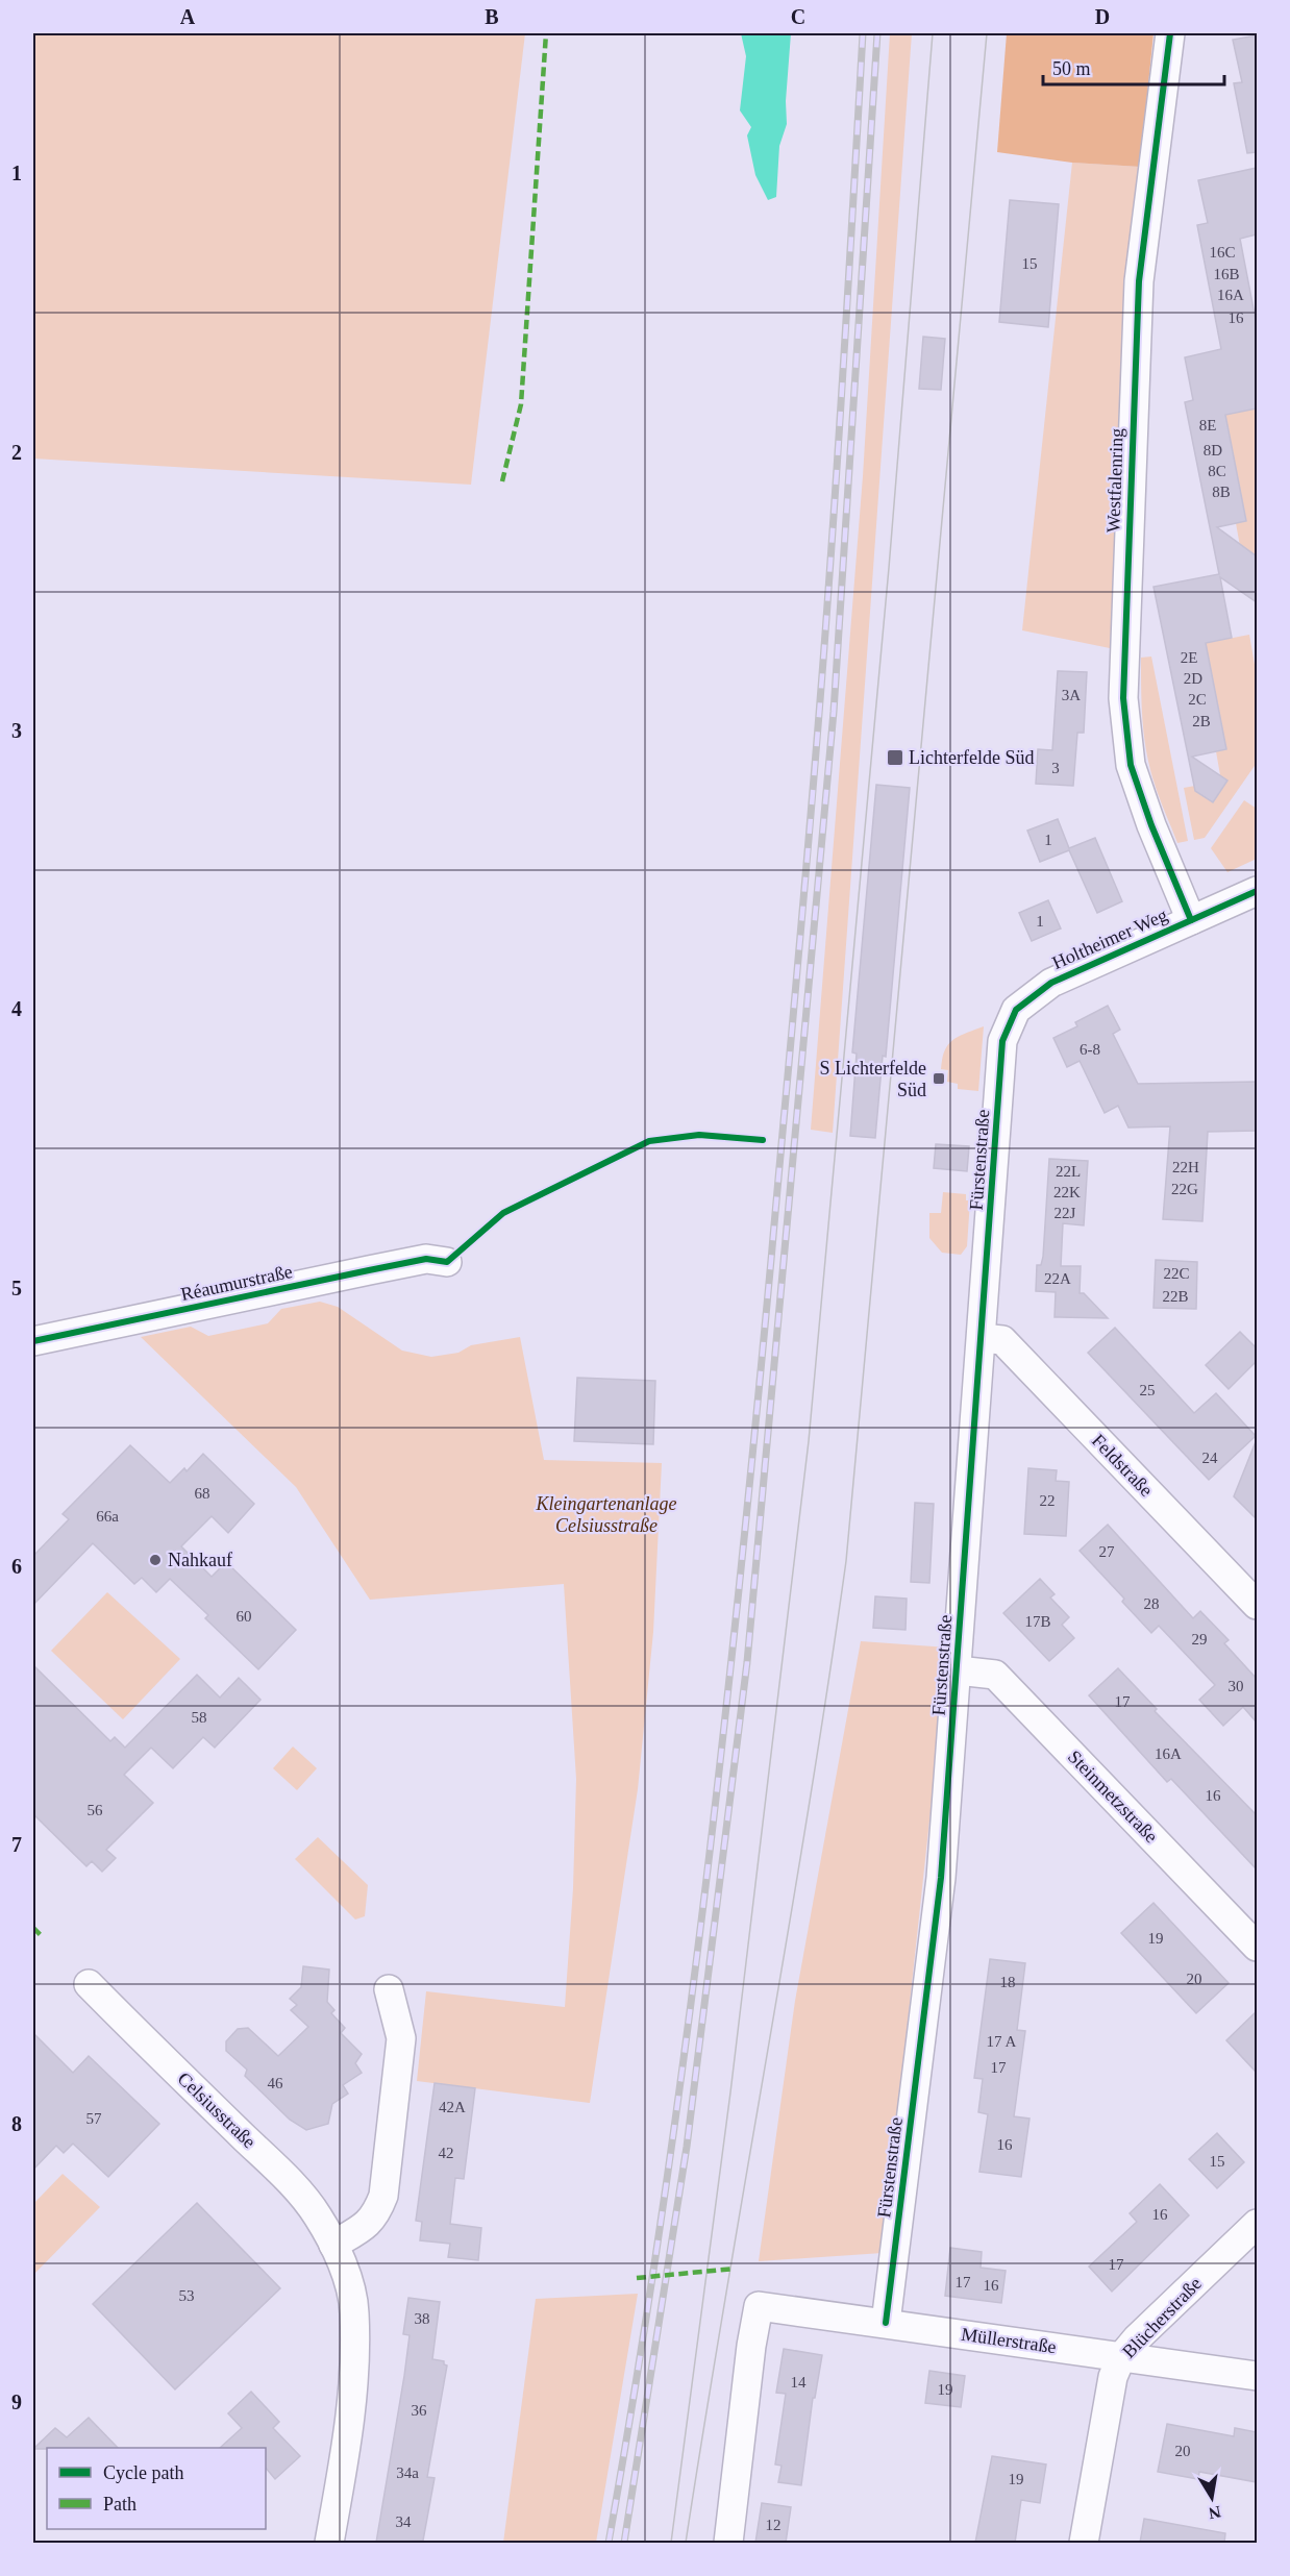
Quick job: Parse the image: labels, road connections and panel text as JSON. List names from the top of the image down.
{
  "streets": {
    "street": [
      "Westfalenring",
      "Holtheimer Weg",
      "Fürstenstraße",
      "Réaumurstraße",
      "Feldstraße",
      "Steinmetzstraße",
      "Celsiusstraße",
      "Blücherstraße",
      "Müllerstraße"
    ]
  },
  "crossings": [
    ["Westfalenring", "Holtheimer Weg"],
    ["Holtheimer Weg", "Fürstenstraße"],
    ["Fürstenstraße", "Feldstraße"],
    ["Fürstenstraße", "Steinmetzstraße"],
    ["Fürstenstraße", "Müllerstraße"],
    ["Blücherstraße", "Müllerstraße"]
  ],
  "parks": ["Kleingartenanlage Celsiusstraße"],
  "places": {
    "transit": ["Lichterfelde Süd", "S Lichterfelde Süd"],
    "other": ["Nahkauf"]
  },
  "house_numbers": [
    "16C",
    "15",
    "16B",
    "16A",
    "16",
    "8E",
    "8D",
    "8C",
    "8B",
    "2E",
    "2D",
    "3A",
    "2C",
    "2B",
    "3",
    "1",
    "1",
    "6-8",
    "22H",
    "22L",
    "22G",
    "22K",
    "22J",
    "22C",
    "22A",
    "22B",
    "25",
    "24",
    "68",
    "22",
    "66a",
    "27",
    "28",
    "60",
    "17B",
    "29",
    "30",
    "17",
    "58",
    "16A",
    "16",
    "56",
    "19",
    "20",
    "18",
    "17 A",
    "17",
    "46",
    "42A",
    "57",
    "16",
    "42",
    "15",
    "16",
    "17",
    "17",
    "16",
    "53",
    "38",
    "14",
    "19",
    "36",
    "20",
    "34a",
    "19",
    "34",
    "12"
  ],
  "legend": ["Cycle path", "Path"],
  "scale_bar": "50 m",
  "north": "bottom",
  "grid": {
    "columns": [
      "A",
      "B",
      "C",
      "D"
    ],
    "rows": [
      "1",
      "2",
      "3",
      "4",
      "5",
      "6",
      "7",
      "8",
      "9"
    ]
  }
}
